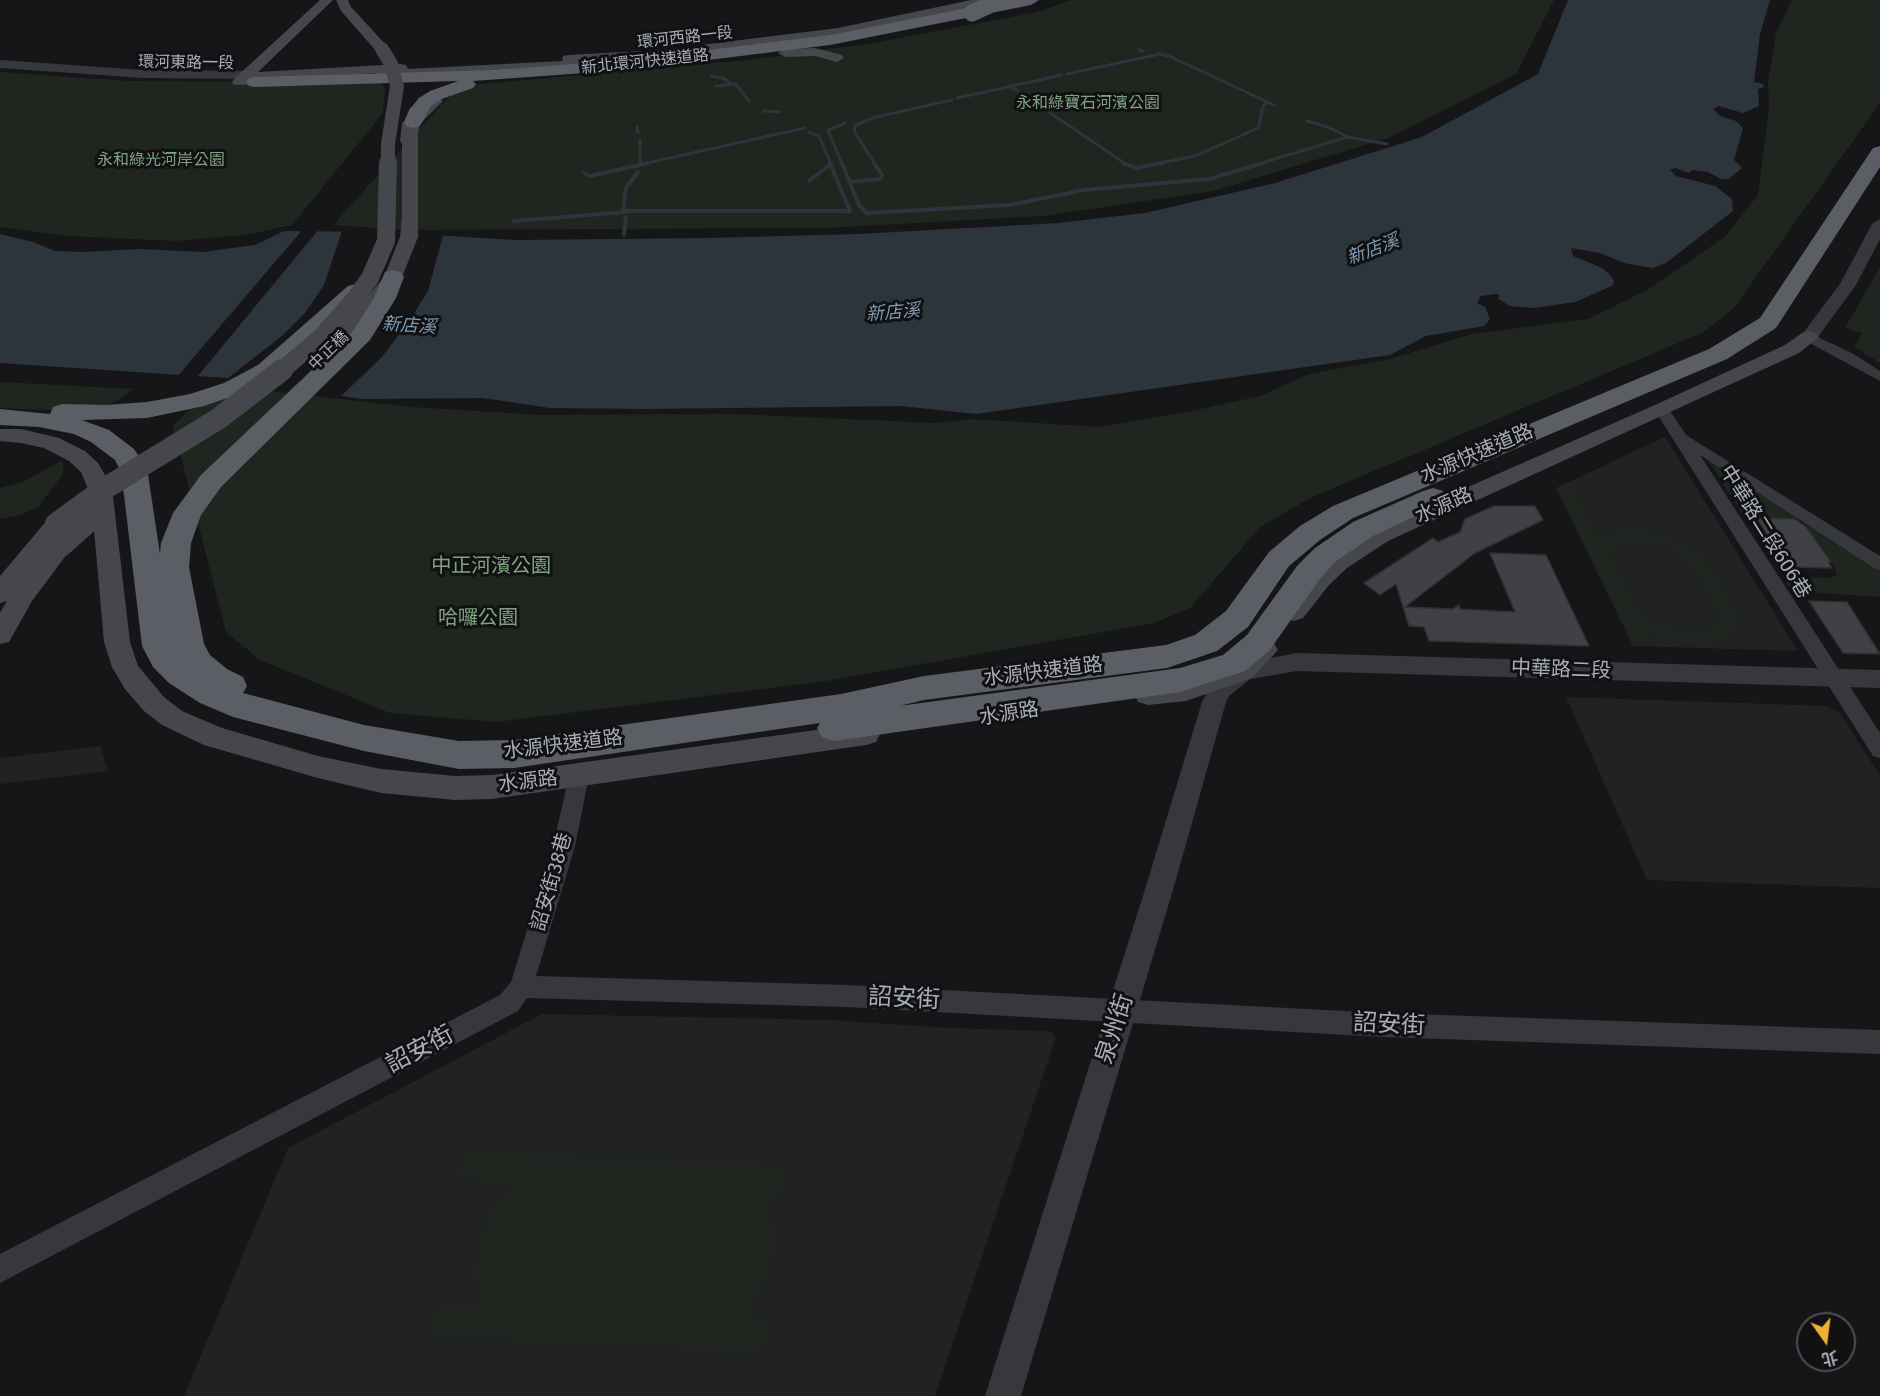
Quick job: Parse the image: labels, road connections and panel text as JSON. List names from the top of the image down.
{
  "streets": {
    "highway": ["新北環河快速道路", "水源快速道路"],
    "main road": [
      "環河西路一段",
      "環河東路一段",
      "中正橋",
      "水源路"
    ],
    "street": [
      "中華路二段606巷",
      "中華路二段",
      "詔安街38巷",
      "詔安街",
      "泉州街"
    ]
  },
  "crossings": [
    ["環河西路一段", "環河東路一段"],
    ["新北環河快速道路", "環河東路一段"],
    ["水源快速道路", "水源路"],
    ["水源快速道路", "中華路二段"],
    ["水源快速道路", "泉州街"],
    ["水源路", "中華路二段606巷"],
    ["水源路", "中華路二段"],
    ["水源路", "詔安街38巷"],
    ["水源路", "泉州街"],
    ["中華路二段606巷", "中華路二段"],
    ["中華路二段", "泉州街"],
    ["詔安街38巷", "詔安街"],
    ["詔安街", "泉州街"]
  ],
  "water": ["新店溪"],
  "parks": [
    "永和綠寶石河濱公園",
    "永和綠光河岸公園",
    "中正河濱公園",
    "哈囉公園"
  ],
  "north": "bottom"
}
